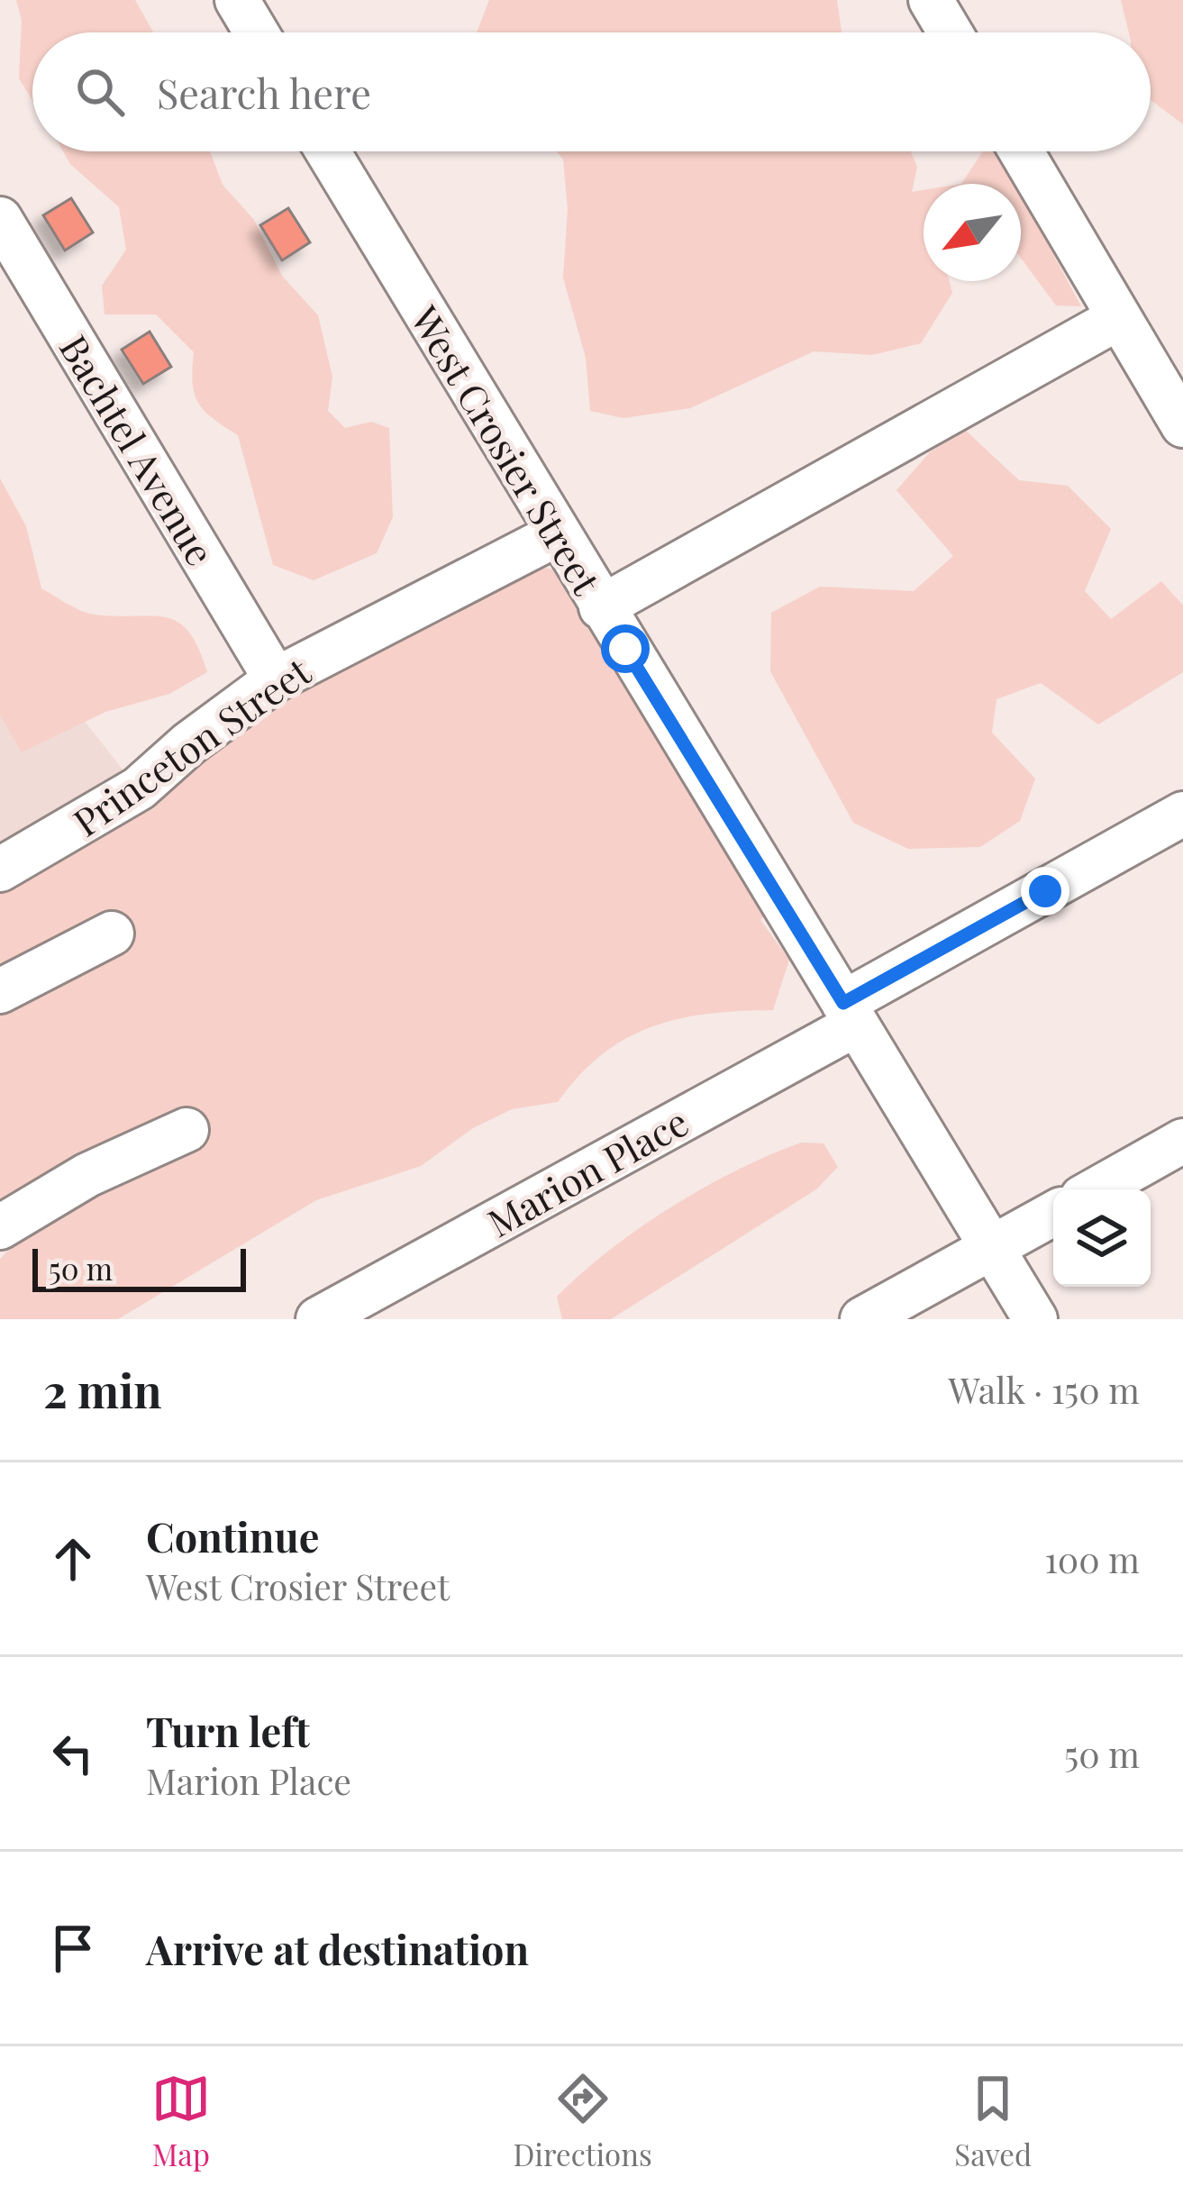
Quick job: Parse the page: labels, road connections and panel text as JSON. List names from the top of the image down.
{
  "streets": {
    "street": [
      "Bachtel Avenue",
      "West Crosier Street",
      "Princeton Street",
      "Marion Place"
    ]
  },
  "crossings": [
    ["Bachtel Avenue", "Princeton Street"],
    ["West Crosier Street", "Princeton Street"],
    ["West Crosier Street", "Marion Place"]
  ],
  "scale_bar": "50 m",
  "north": "bottom left",
  "page": {
    "search": "Search here",
    "scale": "50 m",
    "heading": ["2 min", "Walk · 150 m"],
    "list": [
      ["Continue", "West Crosier Street", "100 m"],
      ["Turn left", "Marion Place", "50 m"],
      "Arrive at destination"
    ],
    "nav": ["Map", "Directions", "Saved"]
  }
}
